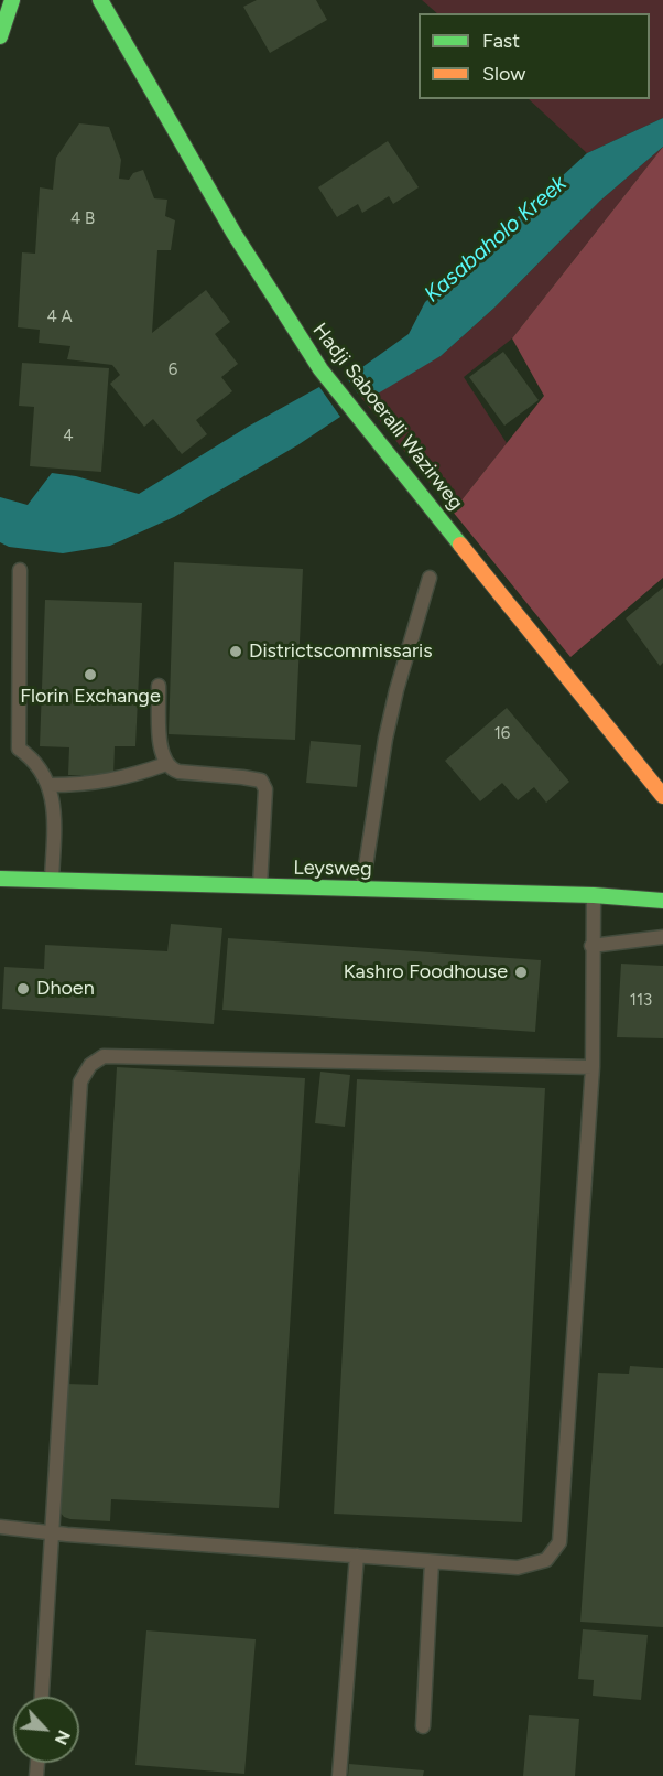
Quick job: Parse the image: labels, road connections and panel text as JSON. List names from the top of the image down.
{
  "streets": {
    "street": ["Hadji Saboeralli Wazirweg", "Leysweg"]
  },
  "water": ["Kasabaholo Kreek"],
  "places": [
    "Districtscommissaris",
    "Florin Exchange",
    "Kashro Foodhouse",
    "Dhoen"
  ],
  "house_numbers": [
    "4 B",
    "4 A",
    "6",
    "4",
    "16",
    "113"
  ],
  "legend": ["Fast", "Slow"],
  "north": "bottom right"
}
